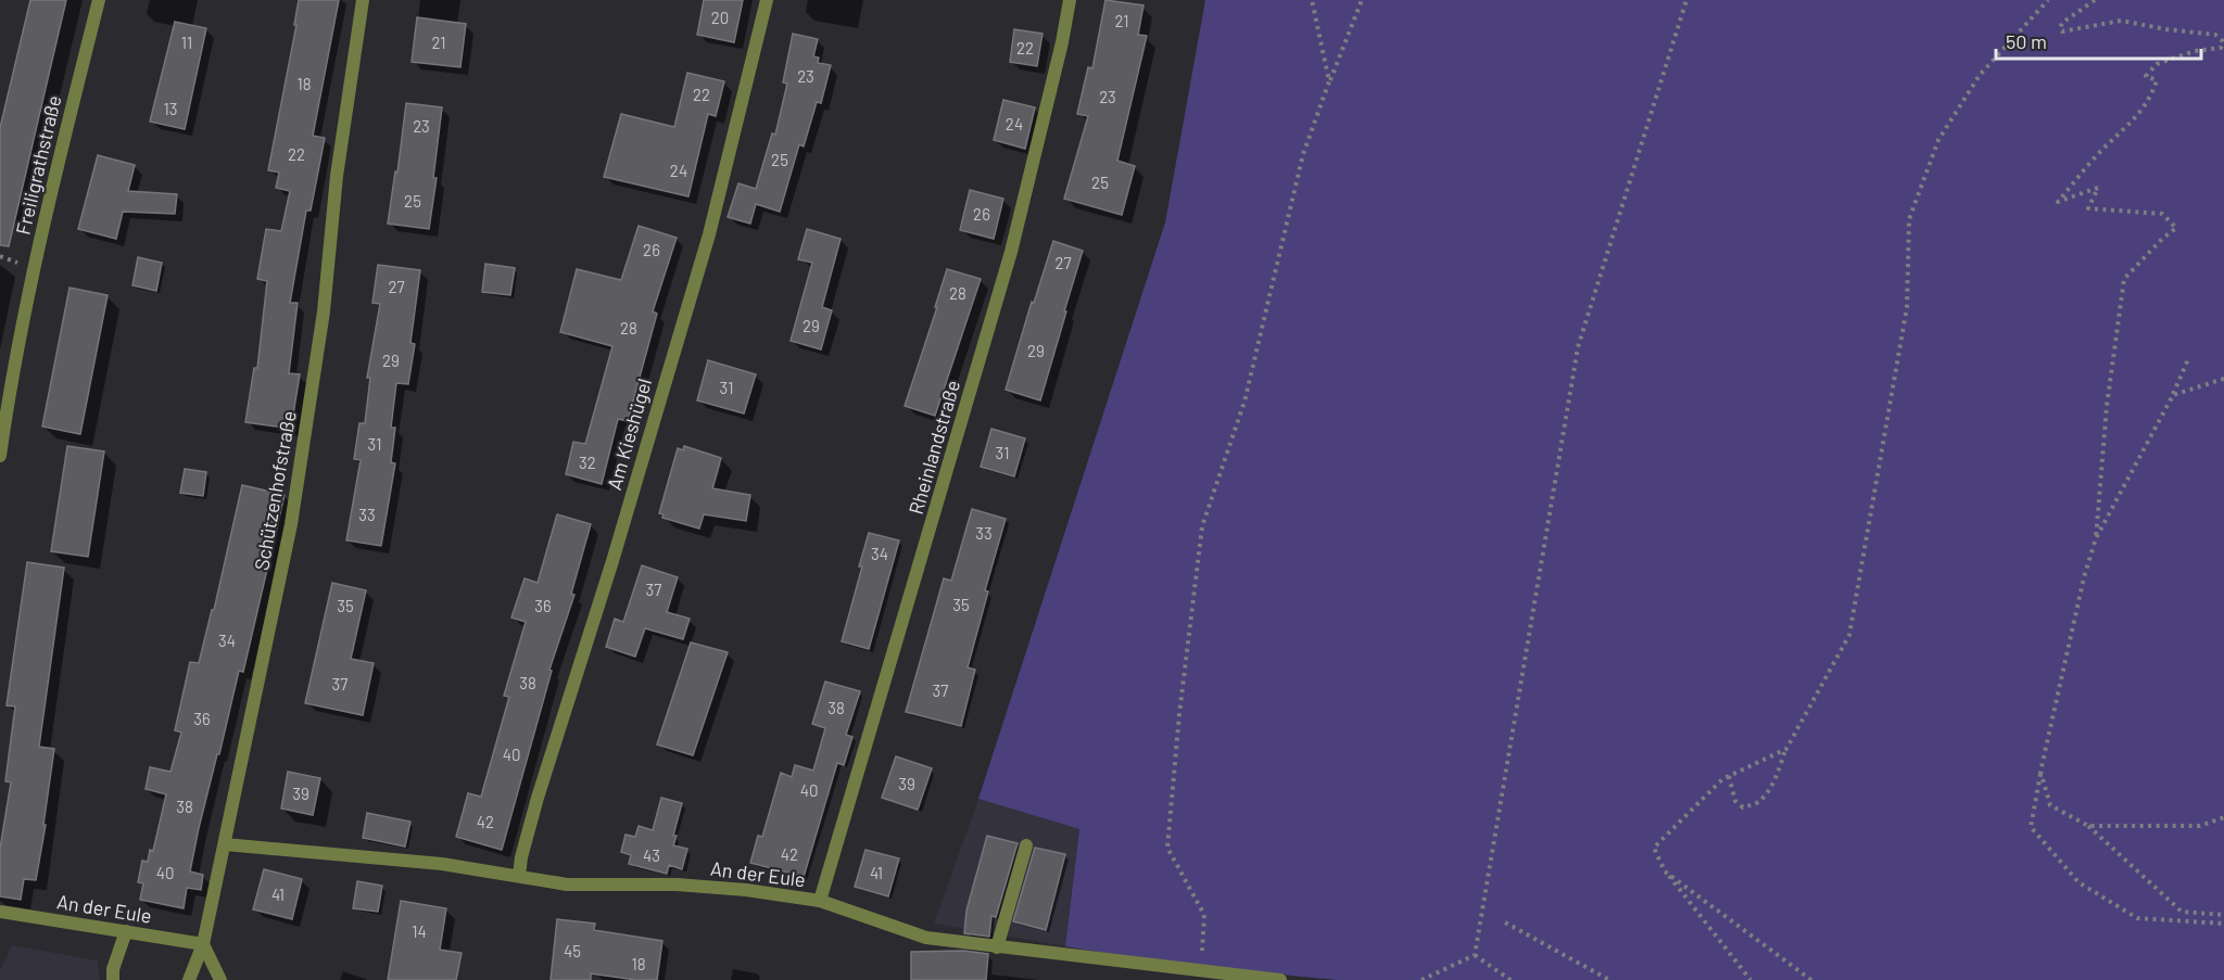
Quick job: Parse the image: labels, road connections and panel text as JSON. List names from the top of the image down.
{
  "streets": {
    "street": [
      "Freiligrathstraße",
      "Am Kieshügel",
      "Rheinlandstraße",
      "Schützenhofstraße",
      "An der Eule"
    ]
  },
  "crossings": [
    ["Am Kieshügel", "An der Eule"],
    ["Rheinlandstraße", "An der Eule"],
    ["Schützenhofstraße", "An der Eule"]
  ],
  "house_numbers": [
    "20",
    "21",
    "11",
    "21",
    "22",
    "23",
    "18",
    "22",
    "23",
    "13",
    "24",
    "23",
    "22",
    "25",
    "24",
    "25",
    "25",
    "26",
    "26",
    "27",
    "27",
    "28",
    "29",
    "28",
    "29",
    "29",
    "31",
    "31",
    "31",
    "32",
    "33",
    "33",
    "34",
    "37",
    "35",
    "35",
    "36",
    "34",
    "38",
    "37",
    "37",
    "38",
    "36",
    "40",
    "39",
    "40",
    "39",
    "38",
    "42",
    "42",
    "43",
    "40",
    "41",
    "41",
    "14",
    "45",
    "18"
  ],
  "scale_bar": "50 m"
}
